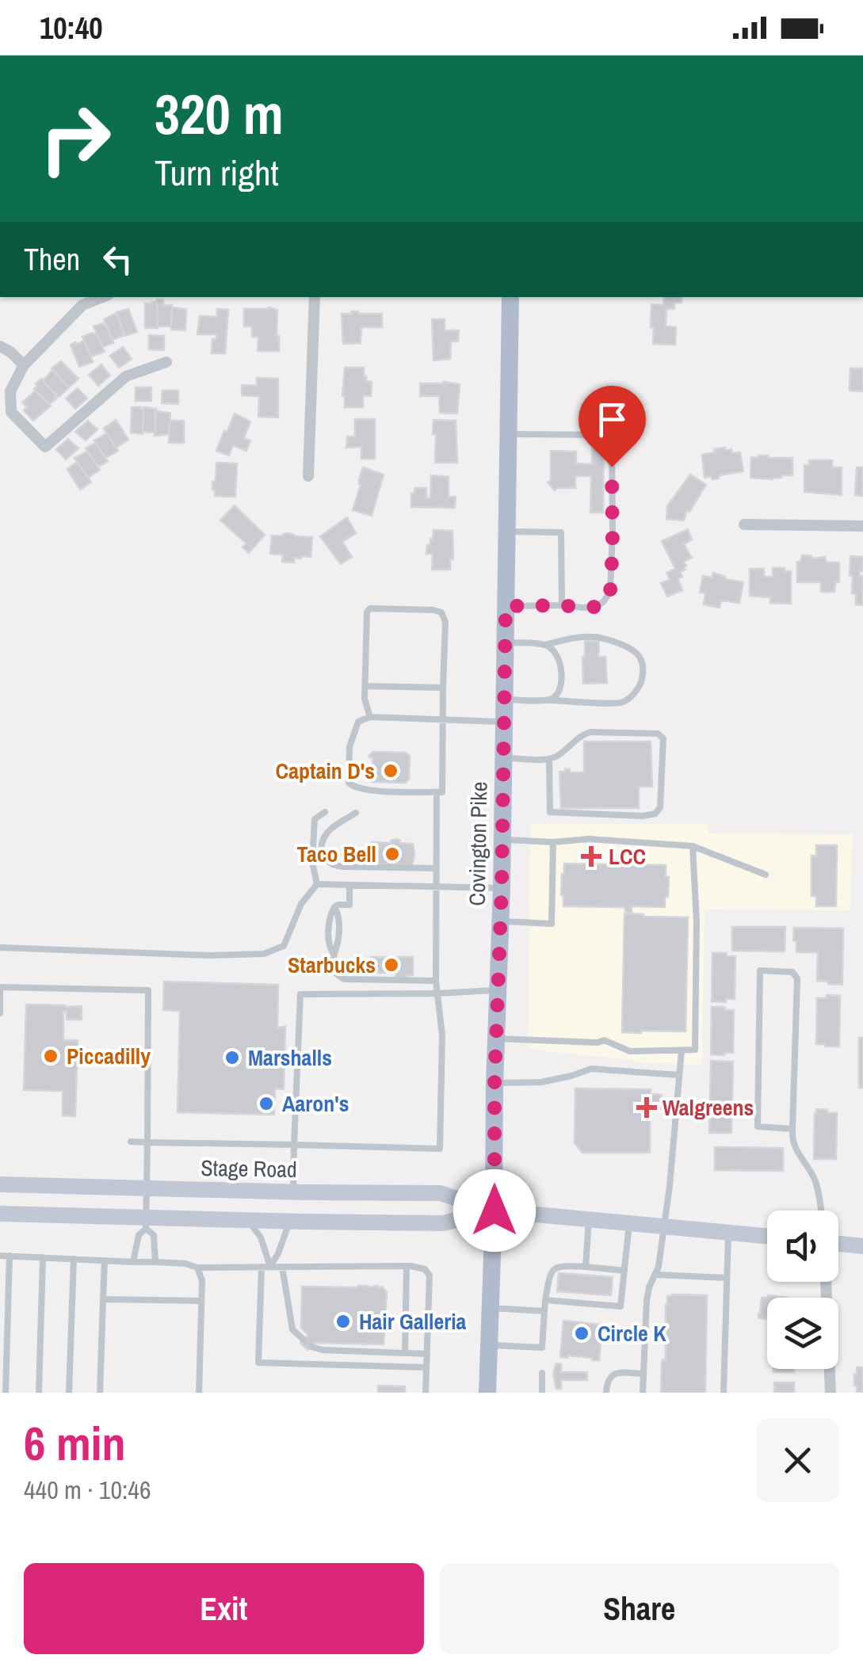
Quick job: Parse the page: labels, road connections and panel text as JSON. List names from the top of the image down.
{
  "streets": {
    "main road": ["Covington Pike", "Stage Road"]
  },
  "crossings": [
    ["Covington Pike", "Stage Road"]
  ],
  "places": {
    "other": [
      "Captain D's",
      "Taco Bell",
      "Starbucks",
      "Piccadilly",
      "Marshalls",
      "Aaron's",
      "Hair Galleria",
      "Circle K"
    ],
    "health": ["LCC", "Walgreens"]
  },
  "page": {
    "status": "10:40",
    "turn": ["320 m", "Turn right"],
    "then": "Then",
    "heading": ["6 min", "440 m · 10:46"],
    "buttons": ["Exit", "Share"]
  }
}
